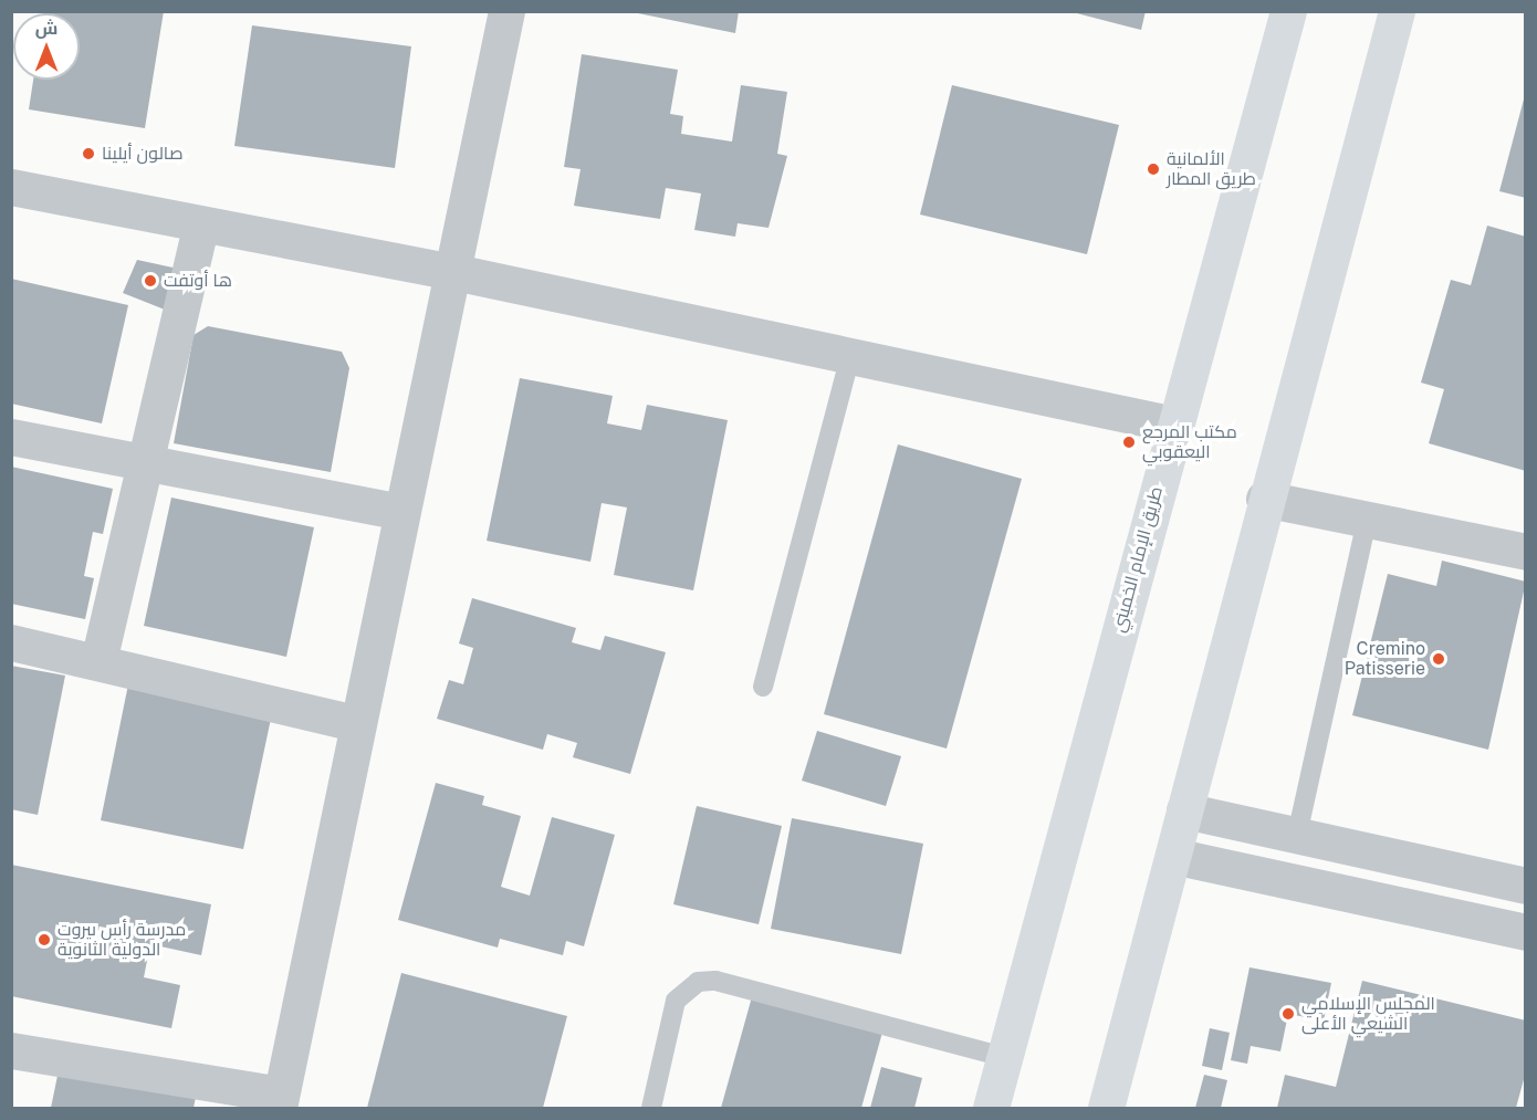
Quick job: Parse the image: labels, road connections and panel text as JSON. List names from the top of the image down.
{
  "streets": {
    "highway": ["طريق الإمام الخميني"]
  },
  "places": [
    "صالون أيلينا",
    "الألمانية طريق المطار",
    "ها أوتفت",
    "مكتب المرجع اليعقوبي",
    "Cremino Patisserie",
    "مدرسة رأس بيروت الدولية الثانوية",
    "المجلس الإسلامي الشيعي الأعلى"
  ],
  "north": "top"
}
